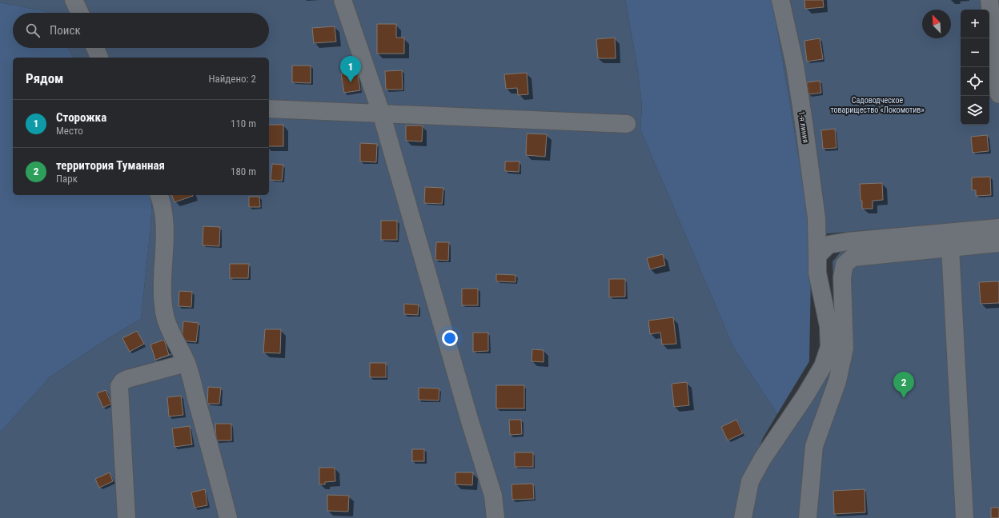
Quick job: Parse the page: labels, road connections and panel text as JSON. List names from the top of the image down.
{
  "streets": {
    "street": ["1-я линия"]
  },
  "parks": ["Садоводческое товарищество «Локомотив»"],
  "north": "top left",
  "page": {
    "map_buttons": ["+", "−"],
    "search": "Поиск",
    "pins": ["1", "2"],
    "heading": ["Рядом", "Найдено: 2"],
    "list": [
      {
        "mark": "1",
        "name": "Сторожка",
        "note": "Место",
        "value": "110 m"
      },
      {
        "mark": "2",
        "name": "территория Туманная",
        "note": "Парк",
        "value": "180 m"
      }
    ]
  }
}
